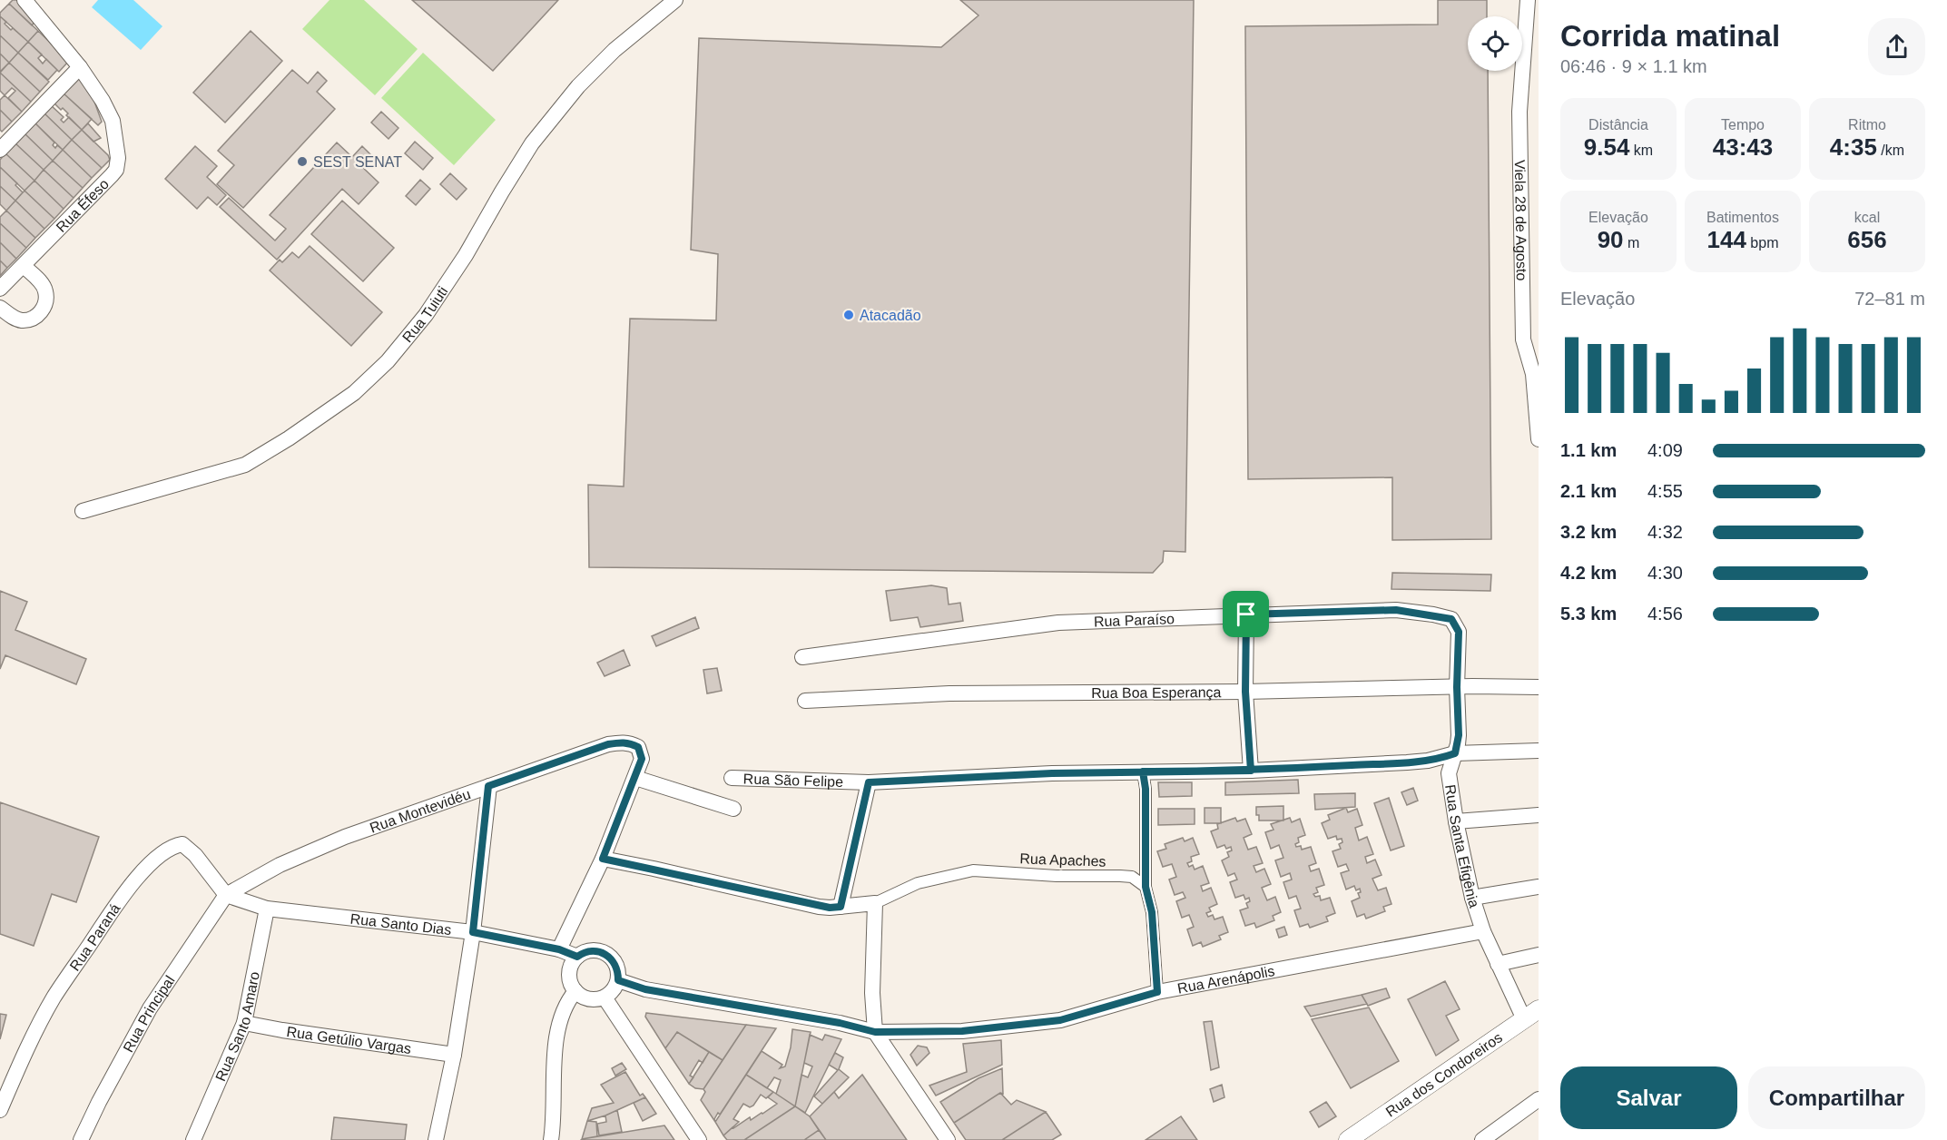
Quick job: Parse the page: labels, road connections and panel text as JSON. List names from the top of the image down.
{
  "streets": {
    "street": [
      "Rua Éfeso",
      "Viela 28 de Agosto",
      "Rua Tuiuti",
      "Rua Paraíso",
      "Rua Boa Esperança",
      "Rua São Felipe",
      "Rua Montevidéu",
      "Rua Santa Efigênia",
      "Rua Apaches",
      "Rua Santo Dias",
      "Rua Paraná",
      "Rua Arenápolis",
      "Rua Principal",
      "Rua Santo Amaro",
      "Rua Getúlio Vargas",
      "Rua dos Condoreiros"
    ]
  },
  "crossings": [
    ["Rua Paraíso", "Rua Santa Efigênia"],
    ["Rua Boa Esperança", "Rua Santa Efigênia"],
    ["Rua São Felipe", "Rua Santa Efigênia"],
    ["Rua Montevidéu", "Rua Santo Dias"],
    ["Rua Montevidéu", "Rua Paraná"],
    ["Rua Montevidéu", "Rua Principal"],
    ["Rua Santa Efigênia", "Rua Arenápolis"],
    ["Rua Santa Efigênia", "Rua dos Condoreiros"],
    ["Rua Santo Dias", "Rua Paraná"],
    ["Rua Santo Dias", "Rua Arenápolis"],
    ["Rua Santo Dias", "Rua Principal"],
    ["Rua Santo Dias", "Rua Santo Amaro"],
    ["Rua Paraná", "Rua Principal"],
    ["Rua Santo Amaro", "Rua Getúlio Vargas"]
  ],
  "places": ["SEST SENAT", "Atacadão"],
  "page": {
    "heading": ["Corrida matinal", "06:46 · 9 × 1.1 km"],
    "stats": [
      ["Distância", "9.54 km"],
      ["Tempo", "43:43"],
      ["Ritmo", "4:35 /km"],
      ["Elevação", "90 m"],
      ["Batimentos", "144 bpm"],
      ["kcal", "656"]
    ],
    "chart": ["Elevação", "72–81 m"],
    "list": [
      {
        "name": "1.1 km",
        "note": "4:09"
      },
      {
        "name": "2.1 km",
        "note": "4:55"
      },
      {
        "name": "3.2 km",
        "note": "4:32"
      },
      {
        "name": "4.2 km",
        "note": "4:30"
      },
      {
        "name": "5.3 km",
        "note": "4:56"
      }
    ],
    "buttons": ["Salvar", "Compartilhar"]
  }
}
